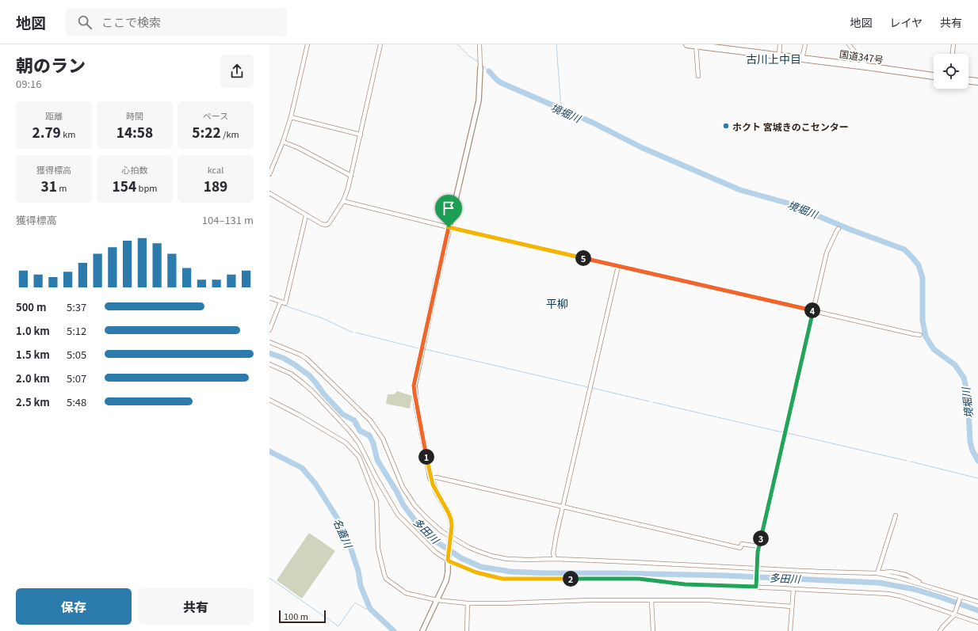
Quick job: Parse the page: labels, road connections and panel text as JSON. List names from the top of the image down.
{
  "streets": {
    "highway": ["国道347号"]
  },
  "districts": ["古川上中目", "平柳"],
  "water": ["境堀川", "多田川", "名蓋川"],
  "places": ["ホクト 宮城きのこセンター"],
  "scale_bar": "100 m",
  "page": {
    "header": "地図",
    "search": "ここで検索",
    "nav": ["地図", "レイヤ", "共有"],
    "heading": ["朝のラン", "09:16"],
    "stats": [
      ["距離", "2.79 km"],
      ["時間", "14:58"],
      ["ペース", "5:22 /km"],
      ["獲得標高", "31 m"],
      ["心拍数", "154 bpm"],
      ["kcal", "189"]
    ],
    "chart": ["獲得標高", "104–131 m"],
    "pins": [
      "5",
      "4",
      "1",
      "3",
      "2"
    ],
    "list": [
      {
        "name": "500 m",
        "note": "5:37"
      },
      {
        "name": "1.0 km",
        "note": "5:12"
      },
      {
        "name": "1.5 km",
        "note": "5:05"
      },
      {
        "name": "2.0 km",
        "note": "5:07"
      },
      {
        "name": "2.5 km",
        "note": "5:48"
      }
    ],
    "buttons": ["保存", "共有"],
    "scale": "100 m"
  }
}
